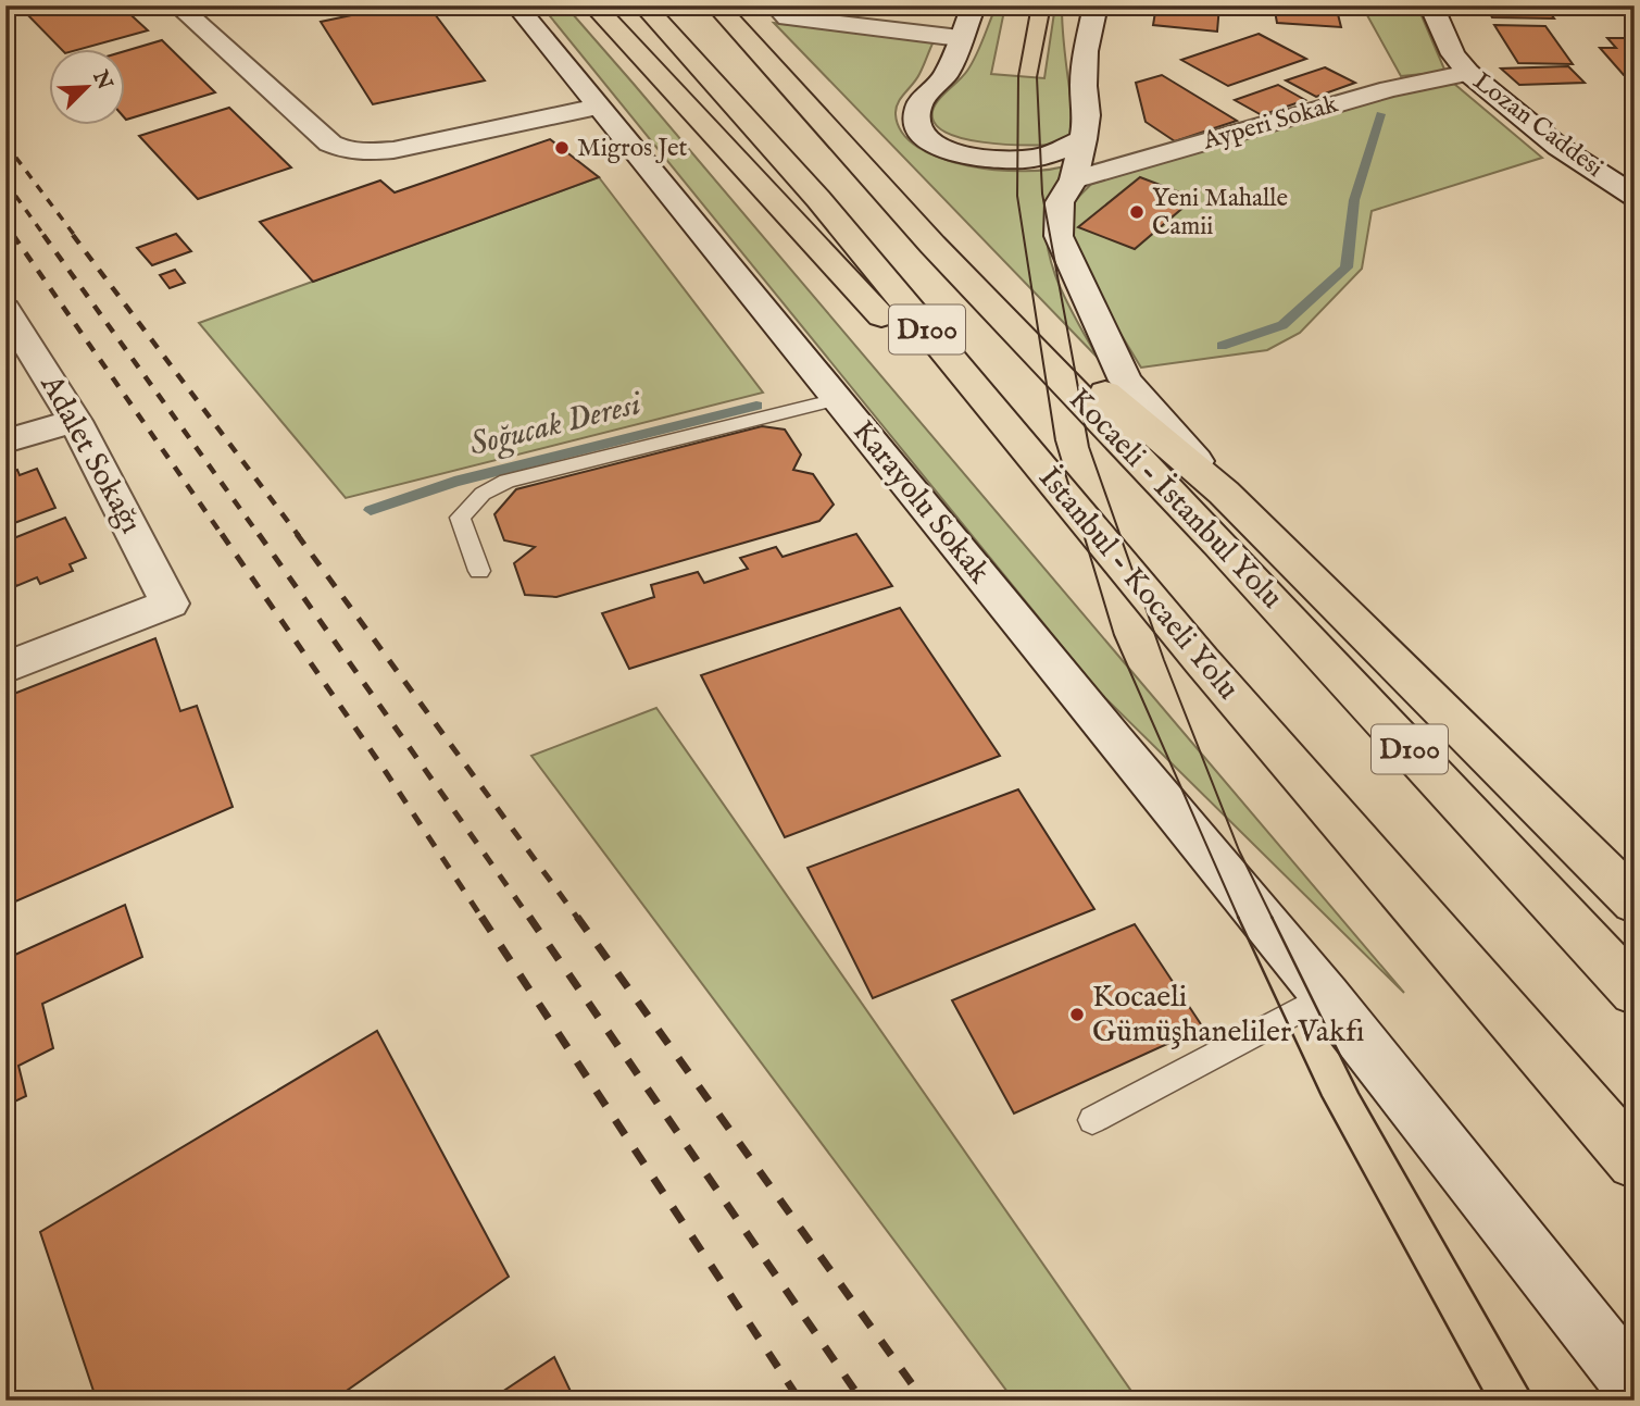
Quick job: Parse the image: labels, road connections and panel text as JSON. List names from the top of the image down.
{
  "streets": {
    "highway": ["D100", "Kocaeli - İstanbul Yolu", "İstanbul - Kocaeli Yolu"],
    "main road": [
      "Ayperi Sokak",
      "Lozan Caddesi",
      "Adalet Sokağı",
      "Karayolu Sokak"
    ]
  },
  "crossings": [
    ["Ayperi Sokak", "Lozan Caddesi"]
  ],
  "water": ["Soğucak Deresi"],
  "places": ["Migros Jet", "Yeni Mahalle Camii", "Kocaeli Gümüşhaneliler Vakfı"],
  "north": "top right"
}
